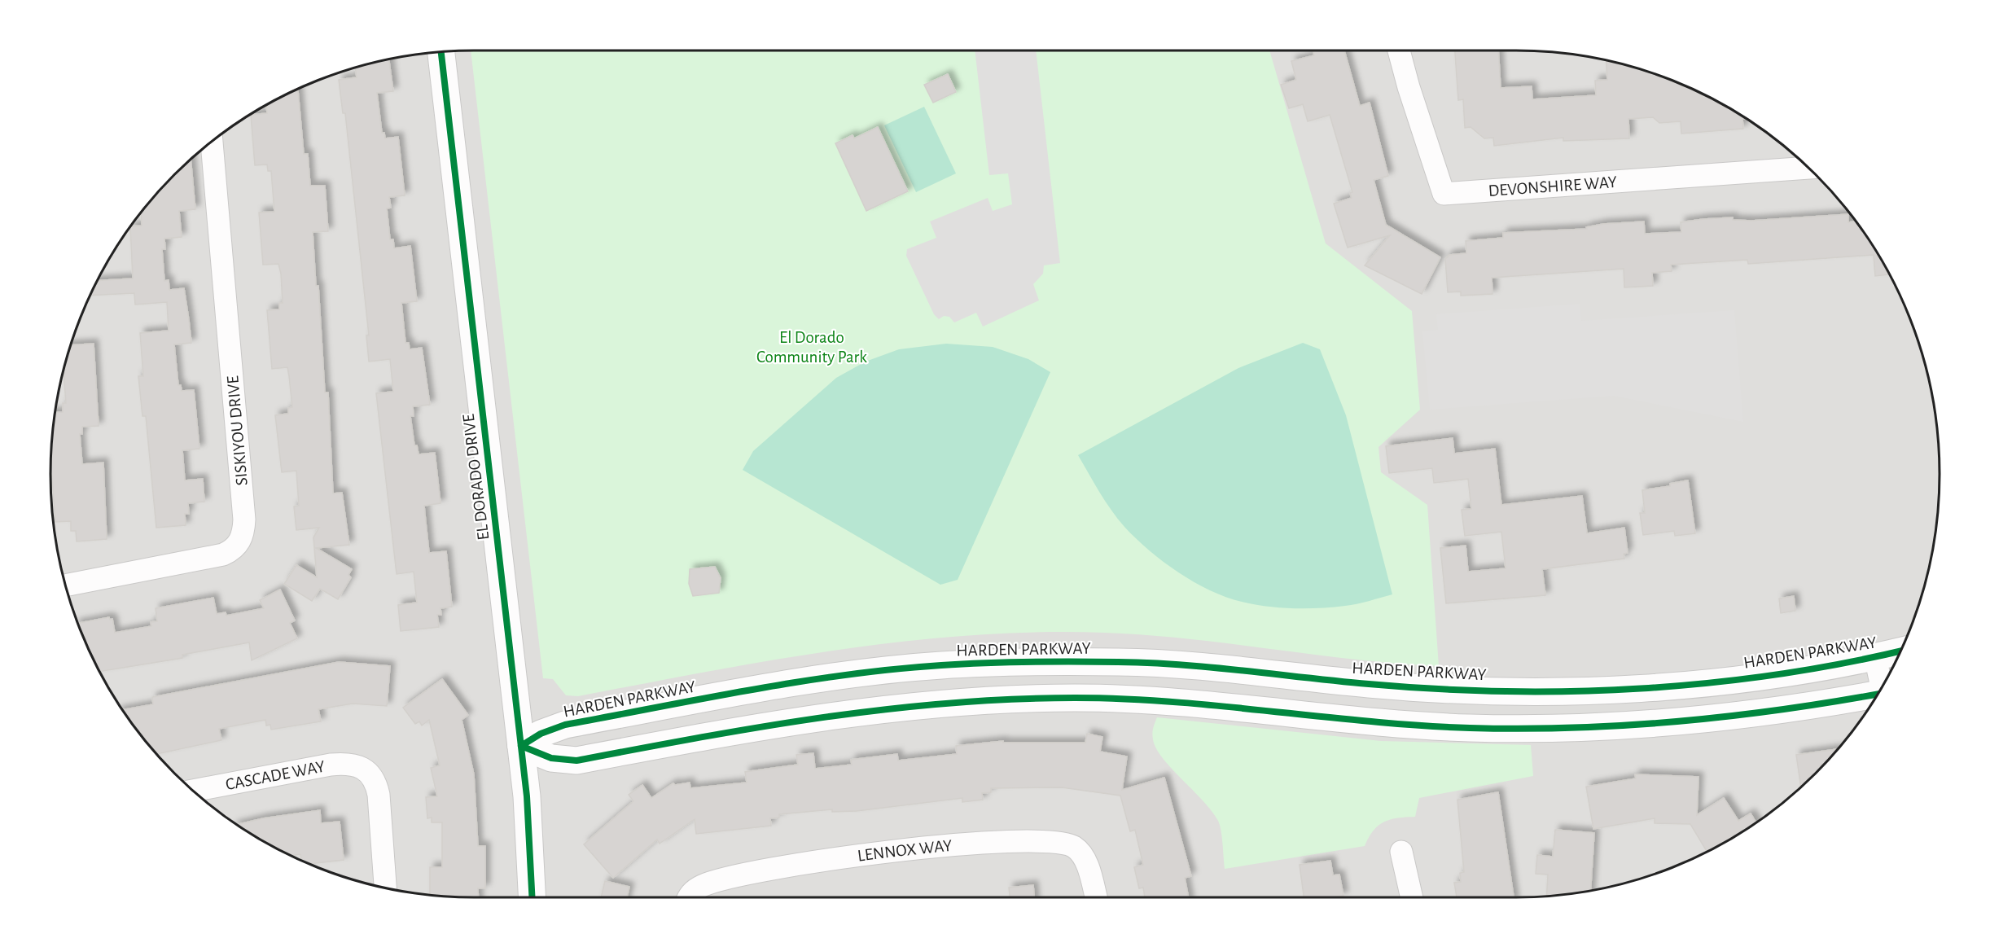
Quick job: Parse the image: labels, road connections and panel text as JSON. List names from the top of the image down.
{
  "streets": {
    "street": [
      "DEVONSHIRE WAY",
      "SISKIYOU DRIVE",
      "EL DORADO DRIVE",
      "HARDEN PARKWAY",
      "CASCADE WAY",
      "LENNOX WAY"
    ]
  },
  "crossings": [
    ["EL DORADO DRIVE", "HARDEN PARKWAY"]
  ],
  "parks": ["El Dorado Community Park"]
}
